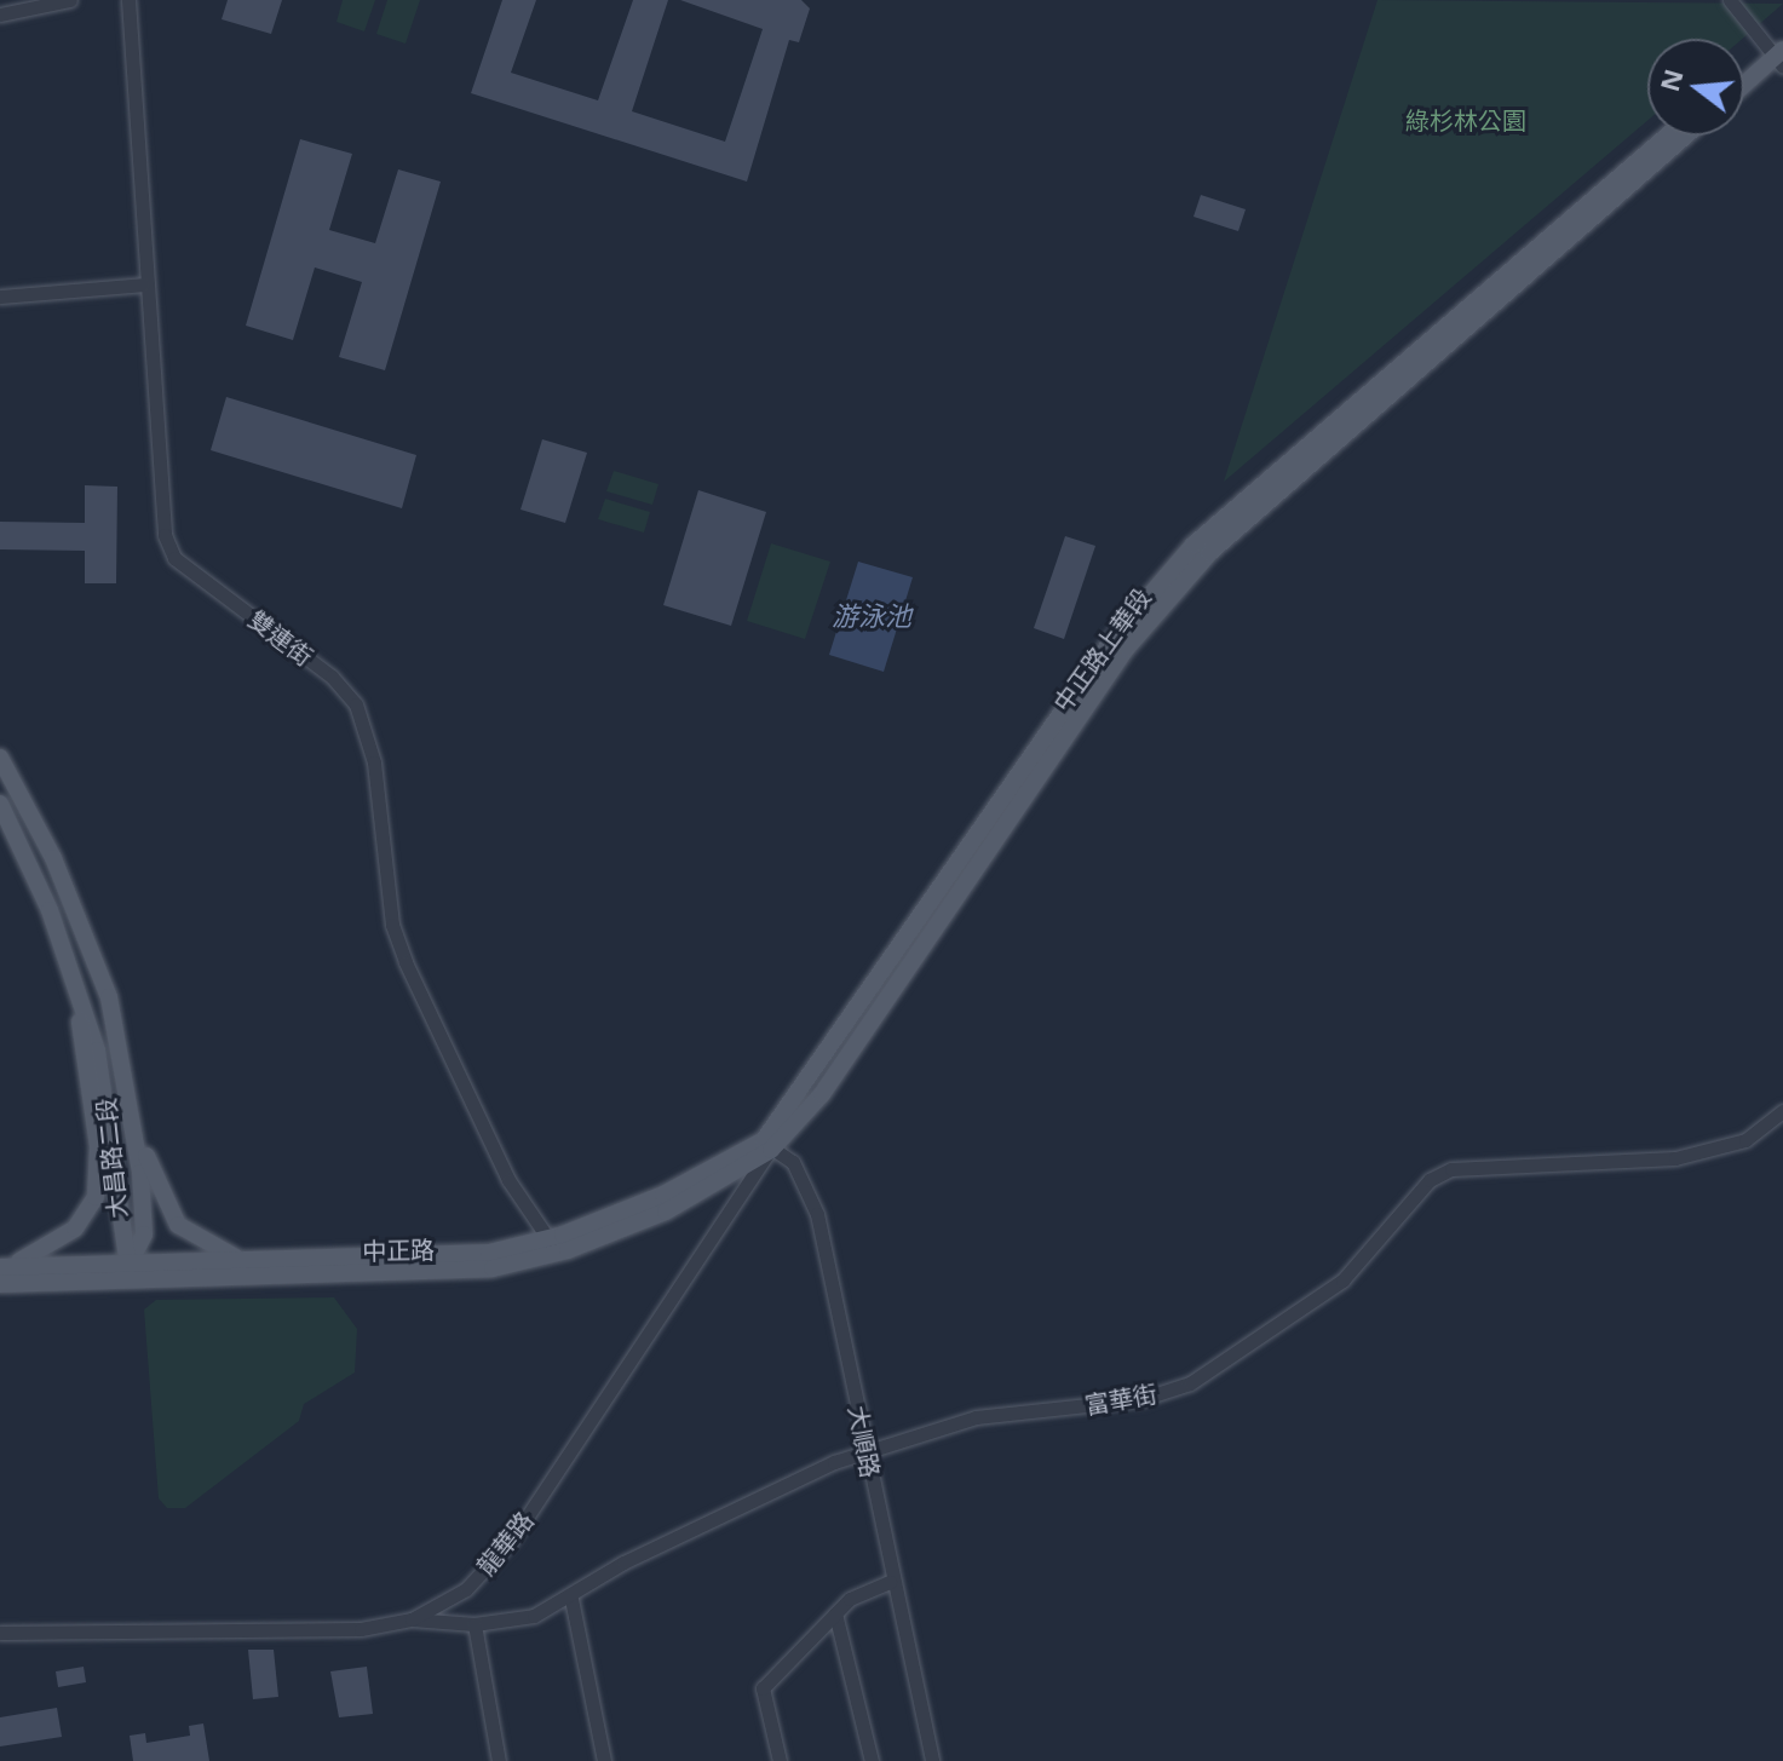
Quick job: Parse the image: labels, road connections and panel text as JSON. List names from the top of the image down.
{
  "streets": {
    "main road": ["中正路上華段", "大昌路二段", "中正路"],
    "street": [
      "雙連街",
      "富華街",
      "大順路",
      "龍華路"
    ]
  },
  "crossings": [
    ["雙連街", "中正路"],
    ["中正路上華段", "中正路"],
    ["中正路上華段", "大順路"],
    ["中正路上華段", "龍華路"],
    ["大昌路二段", "中正路"],
    ["中正路", "大順路"],
    ["中正路", "龍華路"],
    ["富華街", "大順路"],
    ["富華街", "龍華路"],
    ["大順路", "龍華路"]
  ],
  "water": ["游泳池"],
  "parks": ["綠杉林公園"],
  "north": "left"
}
